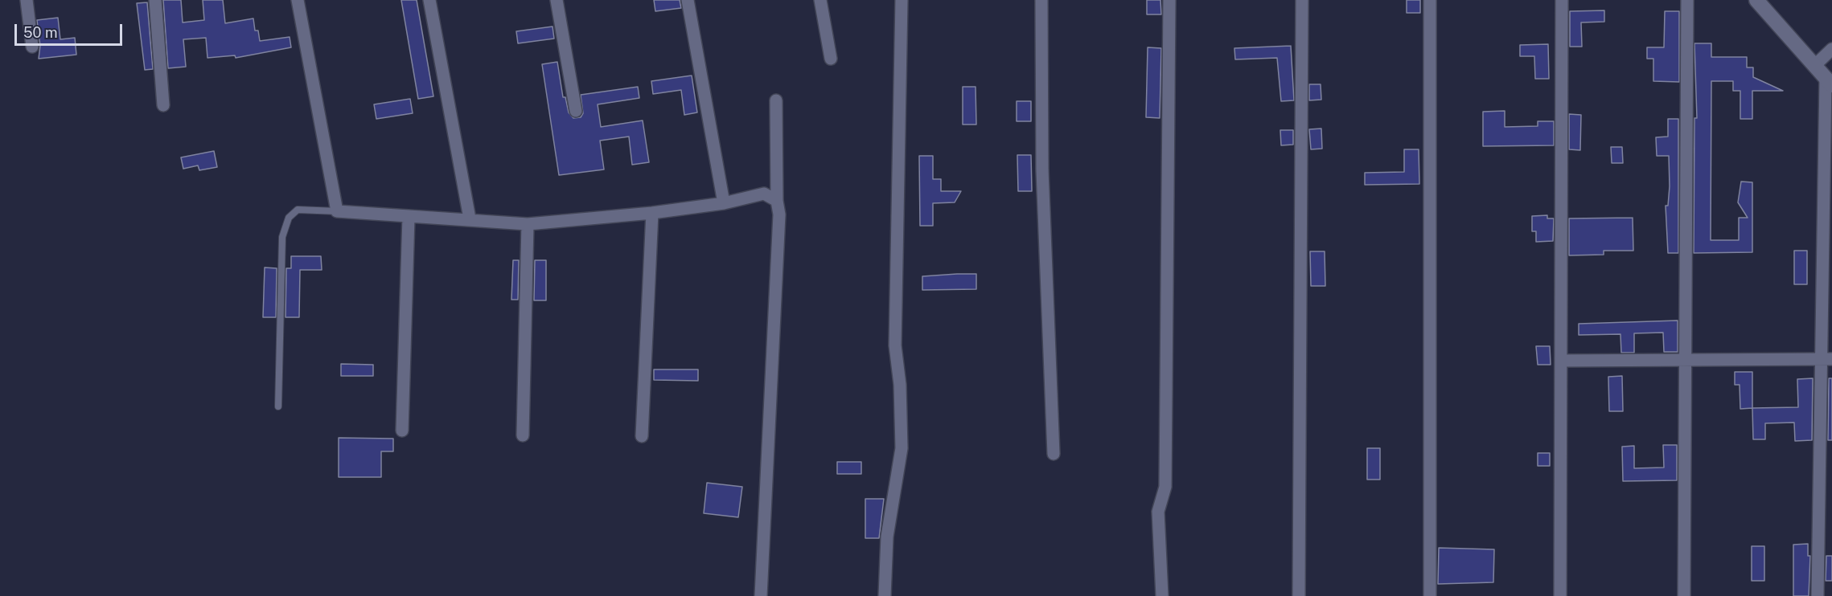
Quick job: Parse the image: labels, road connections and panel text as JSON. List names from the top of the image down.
{
  "scale_bar": "50 m"
}
